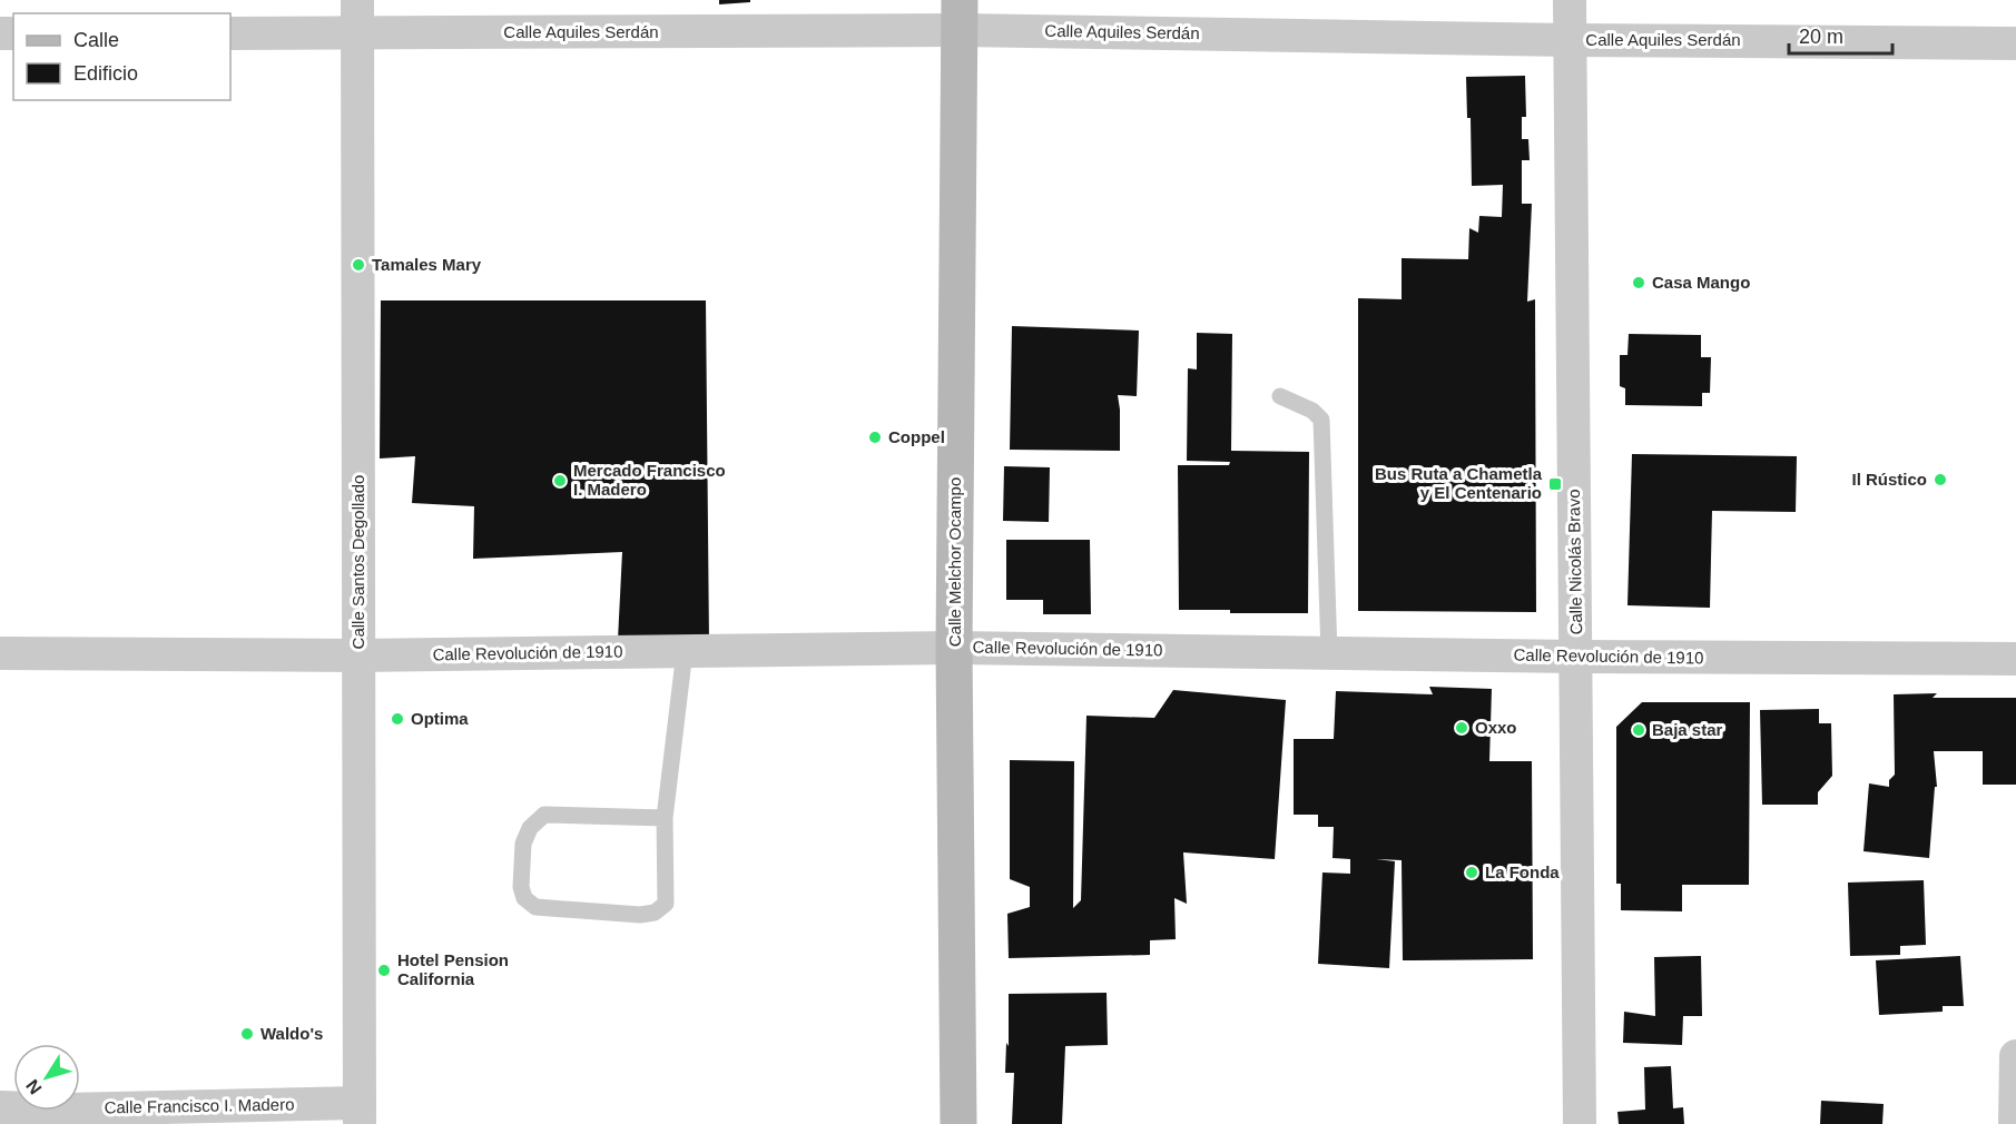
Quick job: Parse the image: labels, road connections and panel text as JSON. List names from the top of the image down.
{
  "streets": {
    "street": [
      "Calle Aquiles Serdán",
      "Calle Santos Degollado",
      "Calle Melchor Ocampo",
      "Calle Nicolás Bravo",
      "Calle Revolución de 1910",
      "Calle Francisco I. Madero"
    ]
  },
  "crossings": [
    ["Calle Aquiles Serdán", "Calle Santos Degollado"],
    ["Calle Aquiles Serdán", "Calle Melchor Ocampo"],
    ["Calle Aquiles Serdán", "Calle Nicolás Bravo"],
    ["Calle Santos Degollado", "Calle Revolución de 1910"],
    ["Calle Santos Degollado", "Calle Francisco I. Madero"],
    ["Calle Melchor Ocampo", "Calle Revolución de 1910"],
    ["Calle Nicolás Bravo", "Calle Revolución de 1910"]
  ],
  "places": {
    "other": [
      "Tamales Mary",
      "Casa Mango",
      "Coppel",
      "Il Rústico",
      "Mercado Francisco I. Madero",
      "Optima",
      "Oxxo",
      "Baja star",
      "La Fonda",
      "Hotel Pension California",
      "Waldo's"
    ],
    "transit": ["Bus Ruta a Chametla y El Centenario"]
  },
  "legend": ["Calle", "Edificio"],
  "scale_bar": "20 m",
  "north": "bottom left"
}
